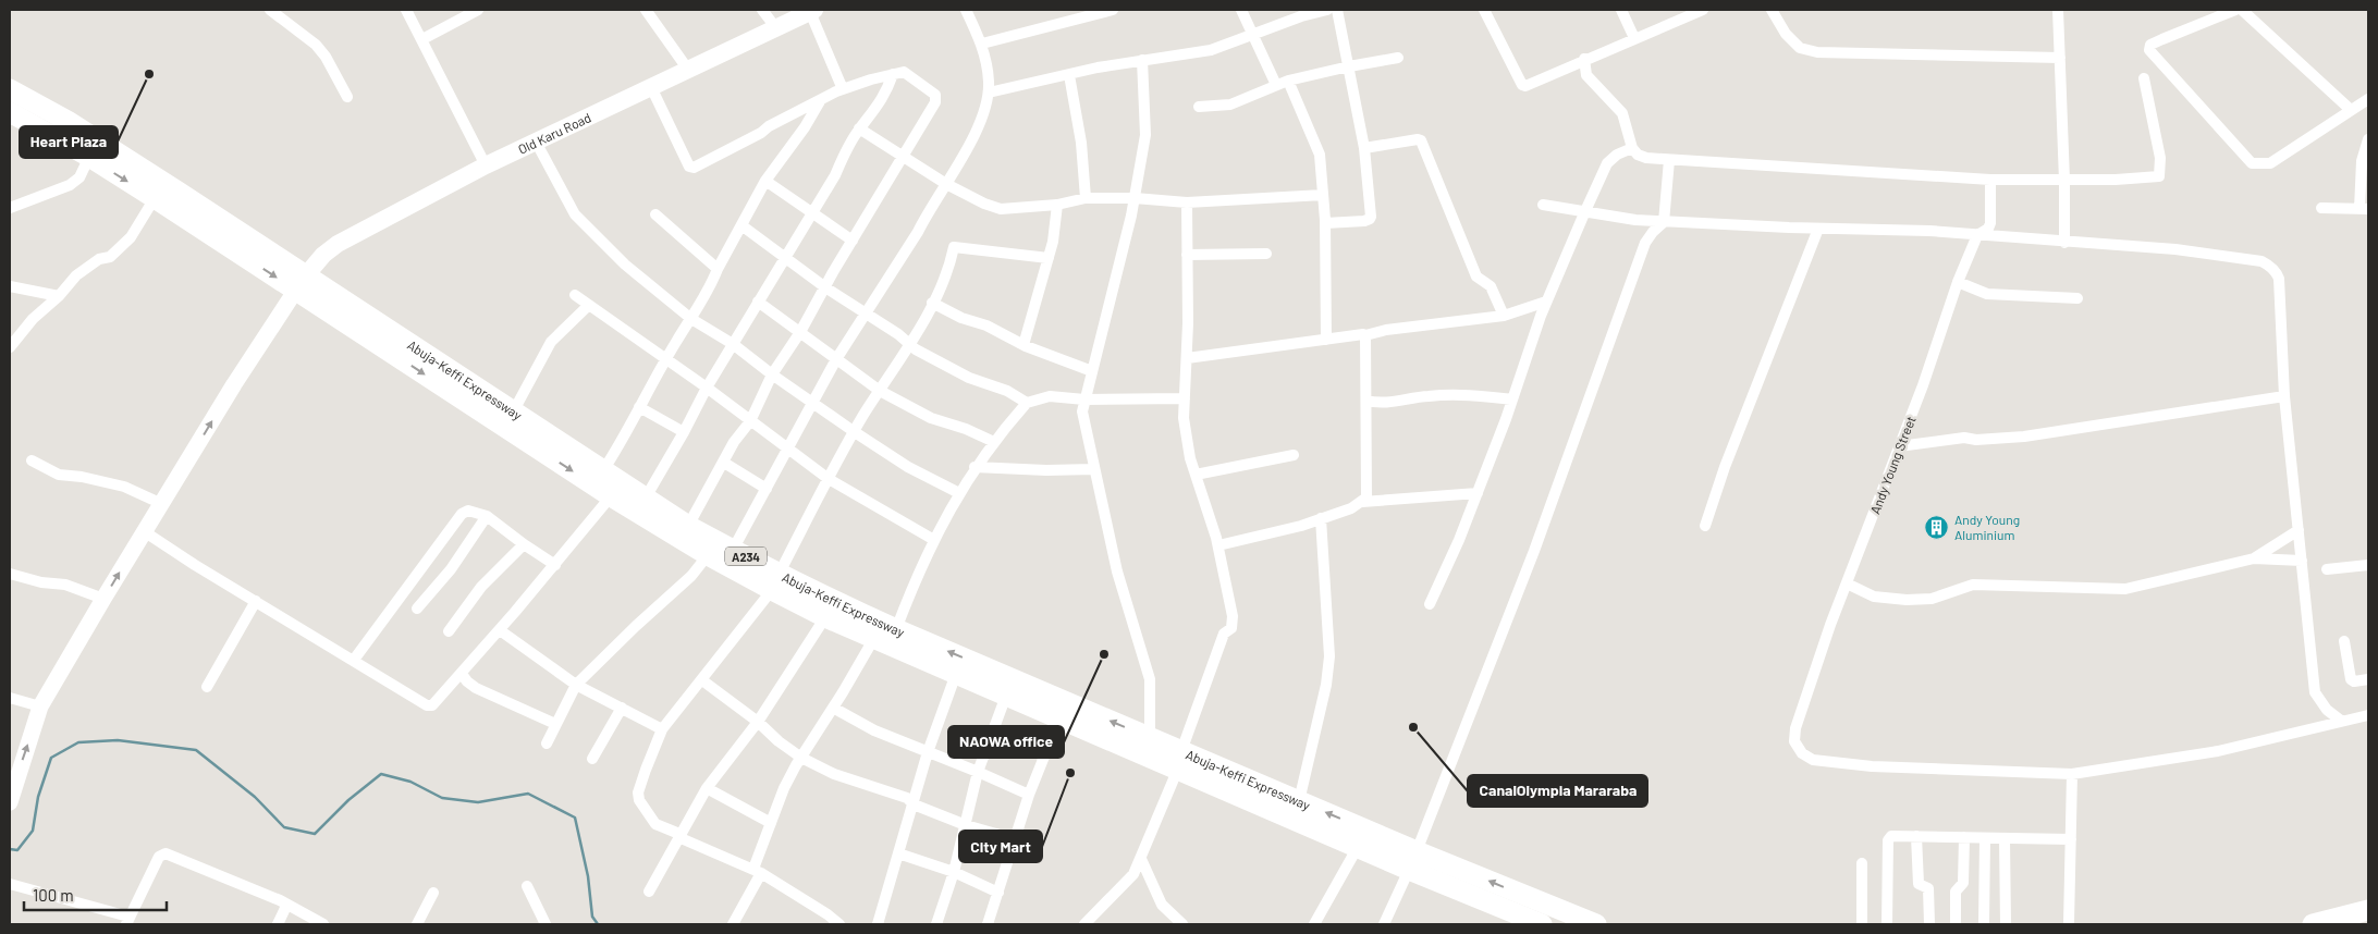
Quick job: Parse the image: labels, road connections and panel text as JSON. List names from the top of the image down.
{
  "streets": {
    "highway": ["Abuja-Keffi Expressway", "A234"],
    "main road": ["Old Karu Road"],
    "street": ["Andy Young Street"]
  },
  "crossings": [
    ["Old Karu Road", "Abuja-Keffi Expressway"]
  ],
  "places": {
    "other": [
      "Heart Plaza",
      "NAOWA office",
      "CanalOlympia Mararaba",
      "City Mart"
    ],
    "building": ["Andy Young Aluminium"]
  },
  "scale_bar": "100 m"
}
